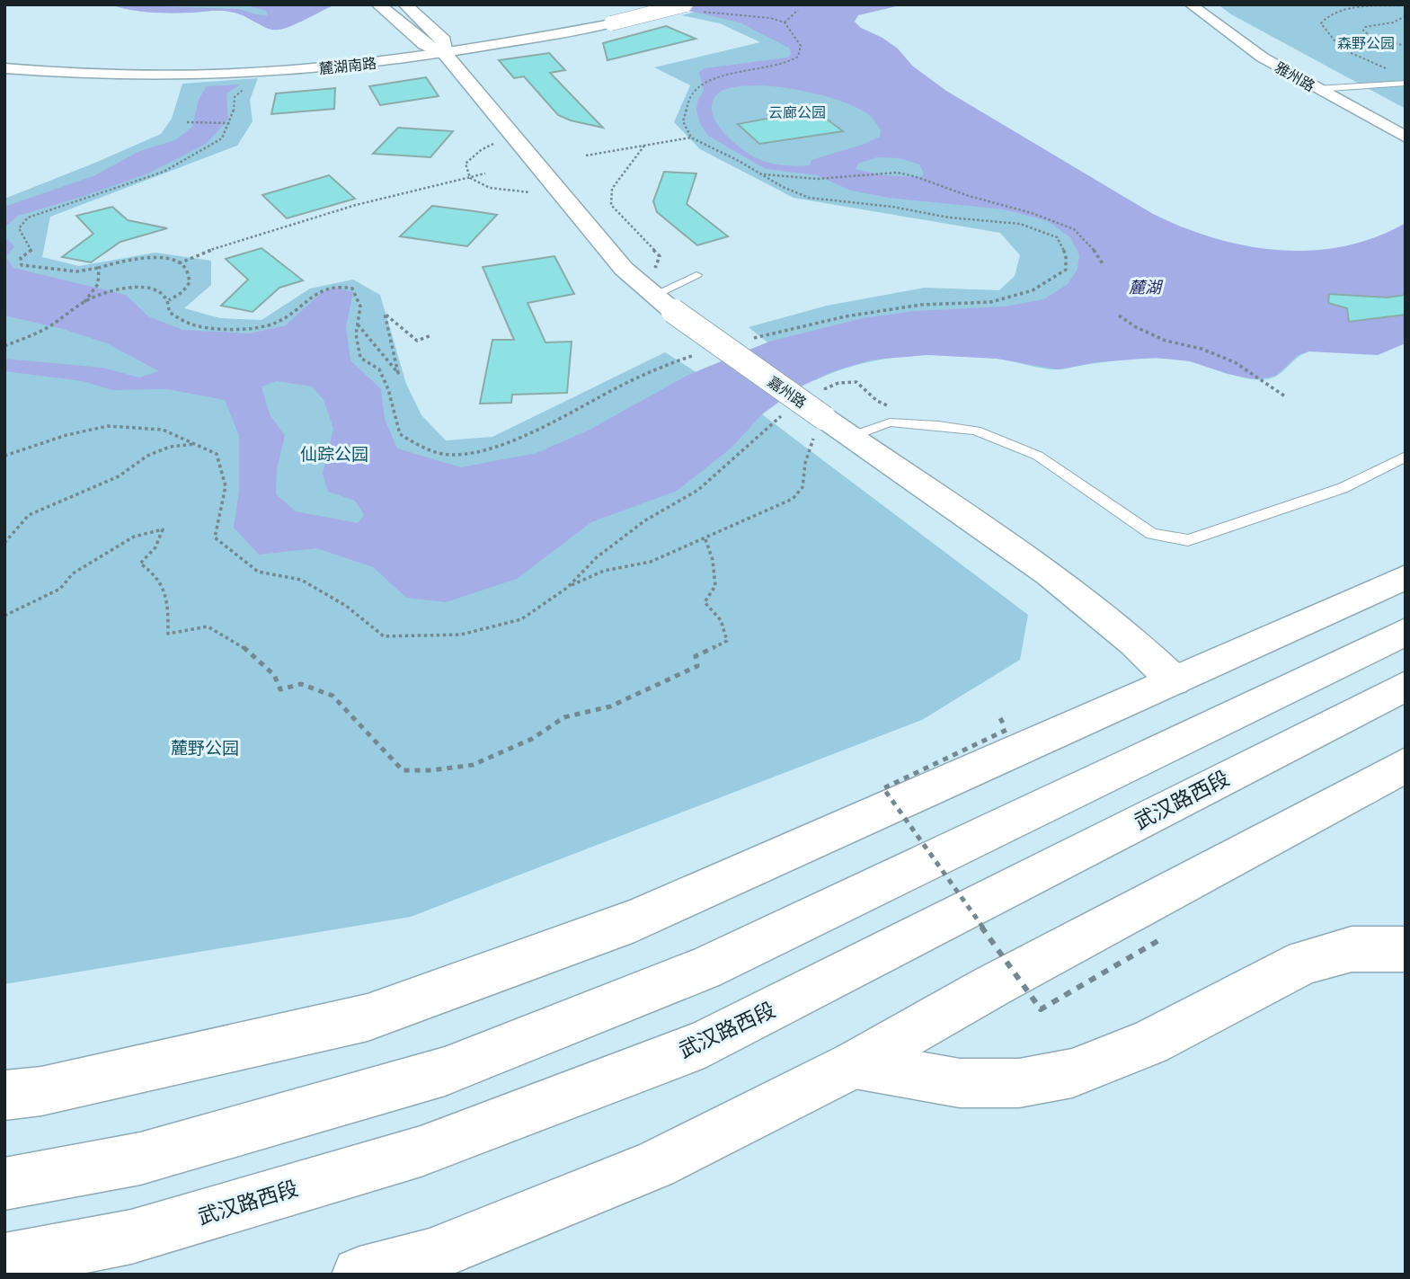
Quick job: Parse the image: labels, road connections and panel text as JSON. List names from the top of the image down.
{
  "streets": {
    "main road": ["嘉州路", "武汉路西段"],
    "street": ["麓湖南路", "雅州路"]
  },
  "crossings": [
    ["麓湖南路", "嘉州路"]
  ],
  "water": ["麓湖"],
  "parks": [
    "森野公园",
    "云廊公园",
    "仙踪公园",
    "麓野公园"
  ]
}
